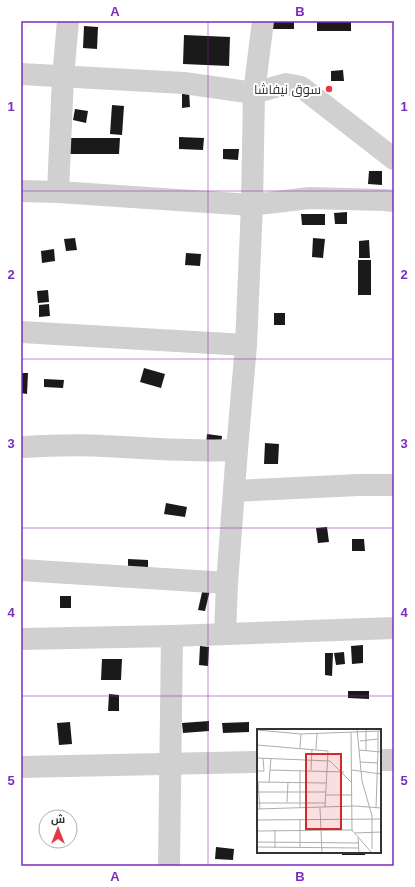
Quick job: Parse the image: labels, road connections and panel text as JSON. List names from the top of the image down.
{
  "places": ["سوق نيفاشا"],
  "north": "top",
  "grid": {
    "columns": ["A", "B"],
    "rows": [
      "1",
      "2",
      "3",
      "4",
      "5"
    ]
  }
}
